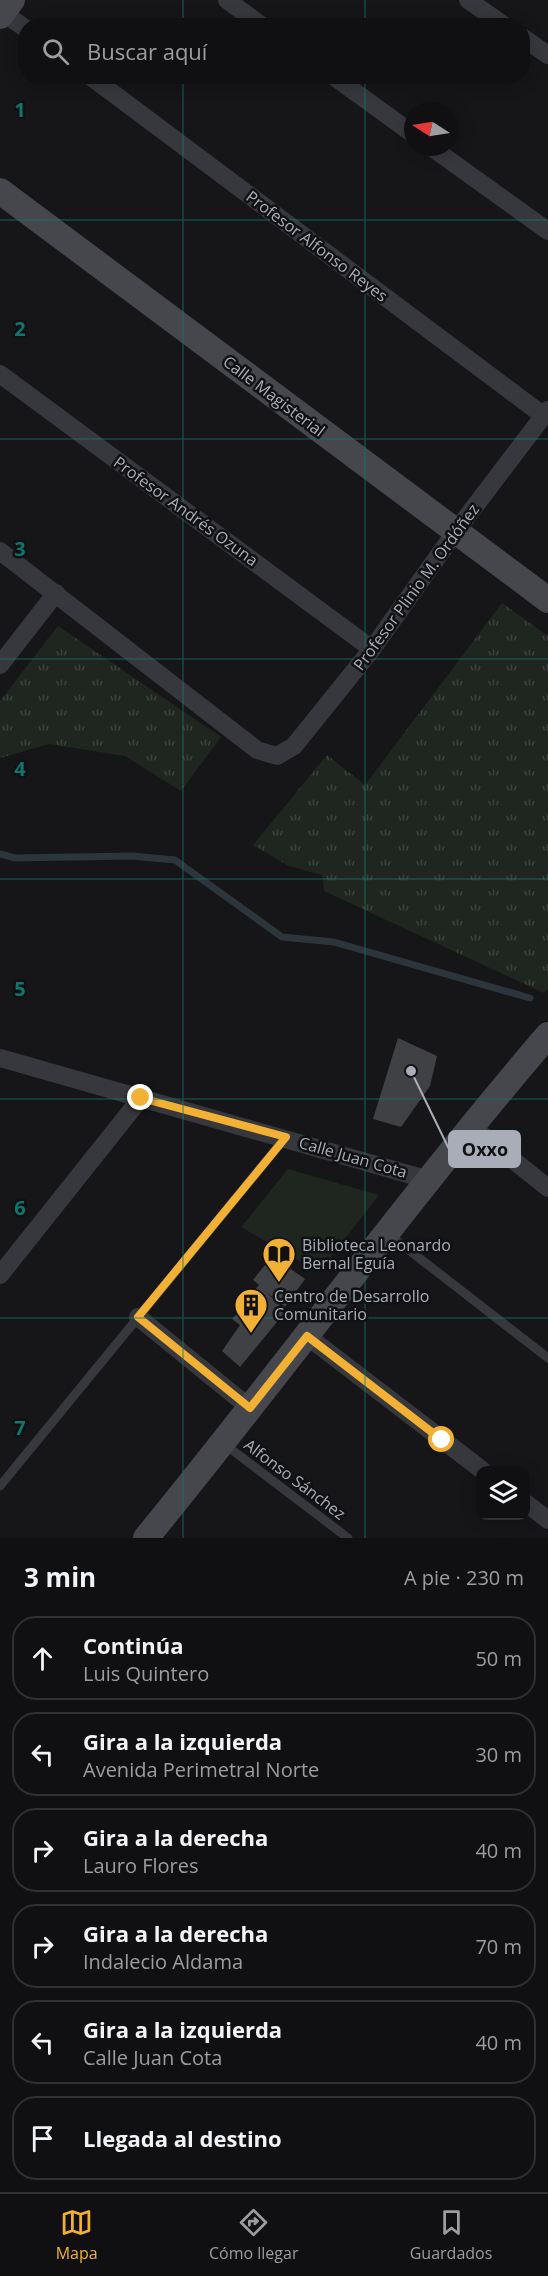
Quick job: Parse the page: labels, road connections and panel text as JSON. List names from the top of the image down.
{
  "streets": {
    "street": [
      "Profesor Alfonso Reyes",
      "Calle Magisterial",
      "Profesor Andrés Ozuna",
      "Profesor Plinio M. Ordóñez",
      "Calle Juan Cota"
    ],
    "lane": ["Alfonso Sánchez"]
  },
  "crossings": [
    ["Profesor Alfonso Reyes", "Profesor Plinio M. Ordóñez"],
    ["Calle Magisterial", "Profesor Plinio M. Ordóñez"],
    ["Profesor Andrés Ozuna", "Profesor Plinio M. Ordóñez"]
  ],
  "places": {
    "other": ["Oxxo"],
    "library": ["Biblioteca Leonardo Bernal Eguía"],
    "building": ["Centro de Desarrollo Comunitario"]
  },
  "north": "left",
  "page": {
    "search": "Buscar aquí",
    "heading": ["3 min", "A pie · 230 m"],
    "list": [
      ["Continúa", "Luis Quintero", "50 m"],
      ["Gira a la izquierda", "Avenida Perimetral Norte", "30 m"],
      ["Gira a la derecha", "Lauro Flores", "40 m"],
      ["Gira a la derecha", "Indalecio Aldama", "70 m"],
      ["Gira a la izquierda", "Calle Juan Cota", "40 m"],
      "Llegada al destino"
    ],
    "nav": ["Mapa", "Cómo llegar", "Guardados"]
  },
  "grid": {
    "rows": [
      "1",
      "2",
      "3",
      "4",
      "5",
      "6",
      "7"
    ]
  }
}
